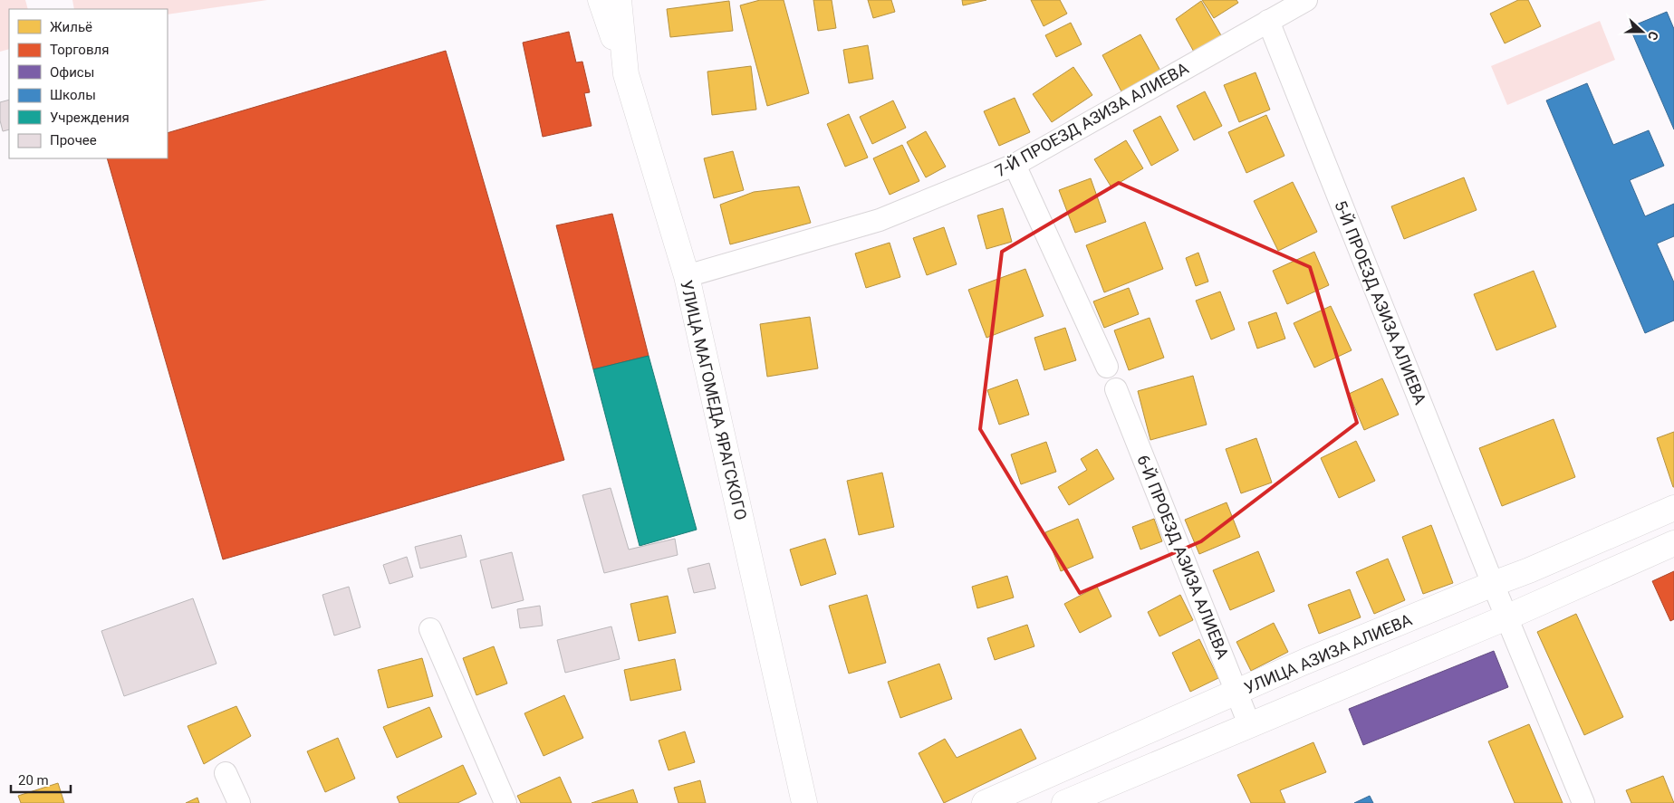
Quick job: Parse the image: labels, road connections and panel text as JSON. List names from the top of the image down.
{
  "streets": {
    "main road": ["УЛИЦА МАГОМЕДА ЯРАГСКОГО", "УЛИЦА АЗИЗА АЛИЕВА"],
    "street": ["7-Й ПРОЕЗД АЗИЗА АЛИЕВА", "5-Й ПРОЕЗД АЗИЗА АЛИЕВА", "6-Й ПРОЕЗД АЗИЗА АЛИЕВА"]
  },
  "crossings": [
    ["7-Й ПРОЕЗД АЗИЗА АЛИЕВА", "5-Й ПРОЕЗД АЗИЗА АЛИЕВА"],
    ["7-Й ПРОЕЗД АЗИЗА АЛИЕВА", "УЛИЦА МАГОМЕДА ЯРАГСКОГО"],
    ["5-Й ПРОЕЗД АЗИЗА АЛИЕВА", "УЛИЦА АЗИЗА АЛИЕВА"],
    ["6-Й ПРОЕЗД АЗИЗА АЛИЕВА", "УЛИЦА АЗИЗА АЛИЕВА"]
  ],
  "legend": [
    "Жильё",
    "Торговля",
    "Офисы",
    "Школы",
    "Учреждения",
    "Прочее"
  ],
  "scale_bar": "20 m",
  "north": "right"
}
